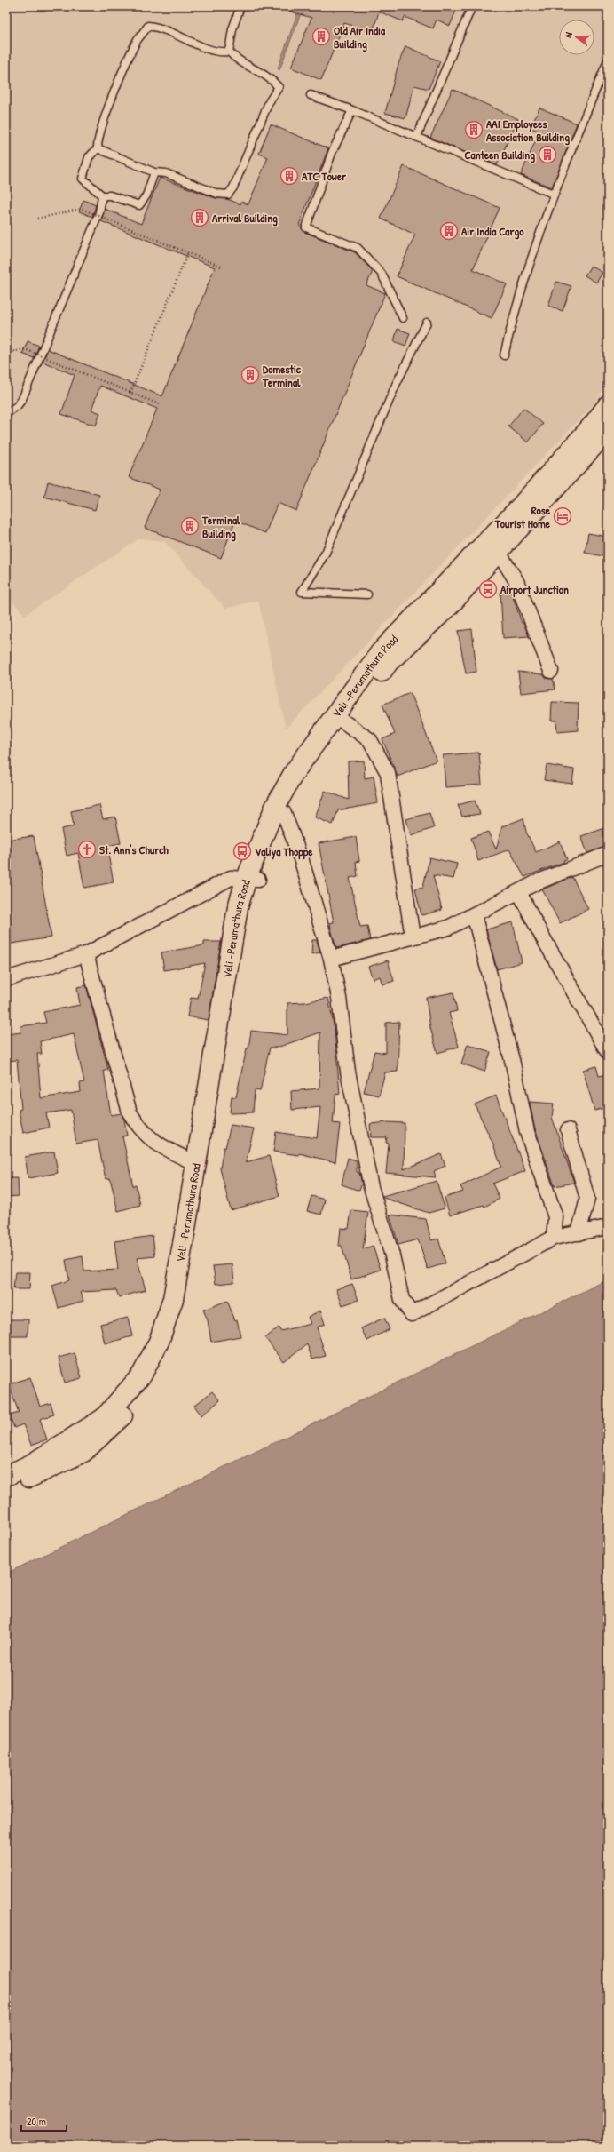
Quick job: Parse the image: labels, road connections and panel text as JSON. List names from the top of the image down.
{
  "streets": {
    "main road": ["Veli -Perumathura Road"]
  },
  "places": {
    "building": [
      "Old Air India Building",
      "AAI Employees Association Building",
      "Canteen Building",
      "ATC Tower",
      "Arrival Building",
      "Air India Cargo",
      "Domestic Terminal",
      "Terminal Building"
    ],
    "hotel": ["Rose Tourist Home"],
    "bus stop": ["Airport Junction", "Valiya Thoppe"],
    "church": ["St. Ann's Church"]
  },
  "scale_bar": "20 m",
  "north": "left"
}
